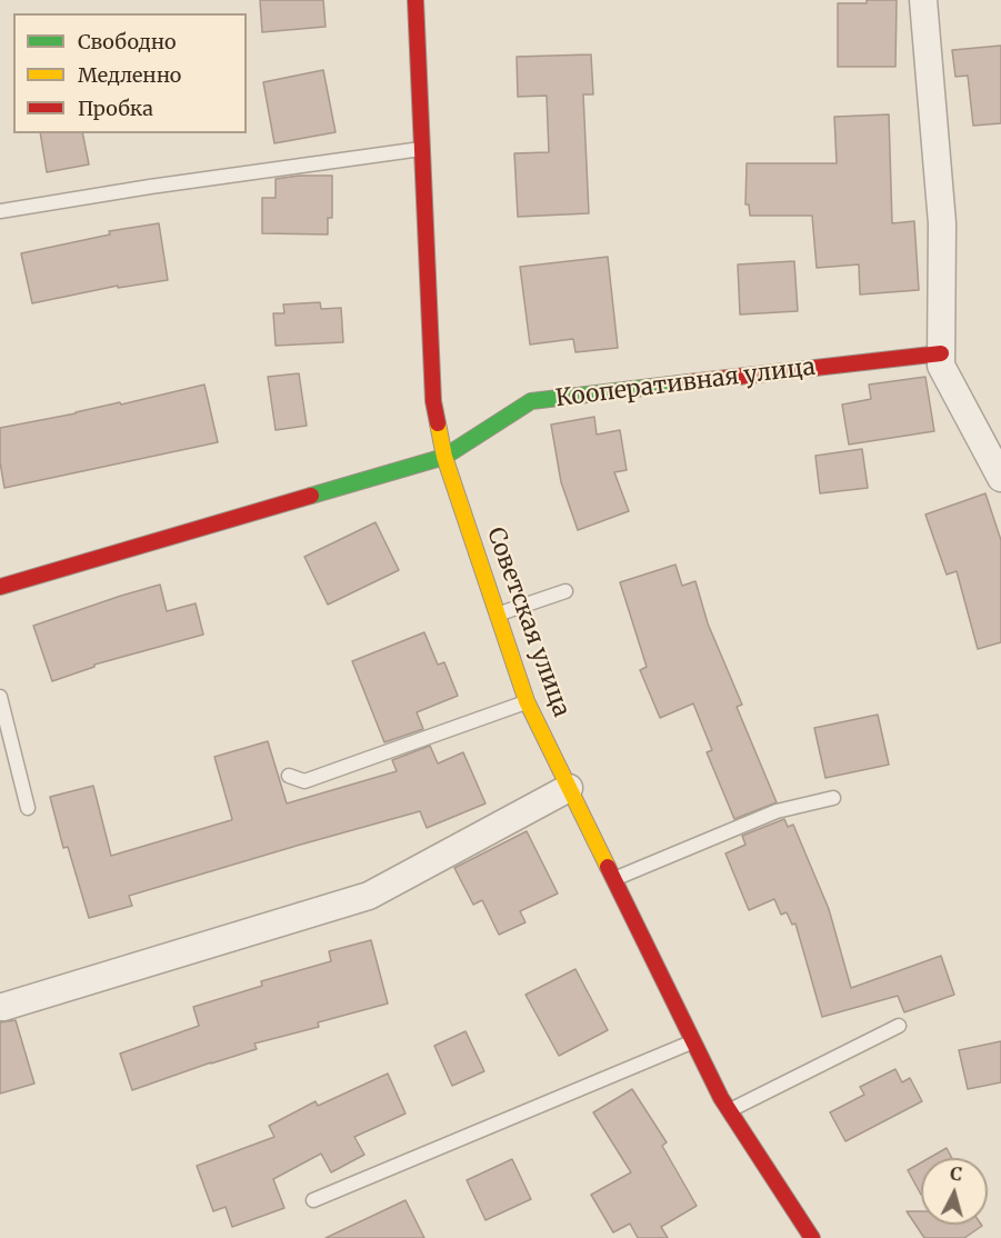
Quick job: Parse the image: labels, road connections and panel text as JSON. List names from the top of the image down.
{
  "streets": {
    "street": ["Кооперативная улица", "Советская улица"]
  },
  "crossings": [
    ["Кооперативная улица", "Советская улица"]
  ],
  "legend": ["Свободно", "Медленно", "Пробка"],
  "north": "top"
}
